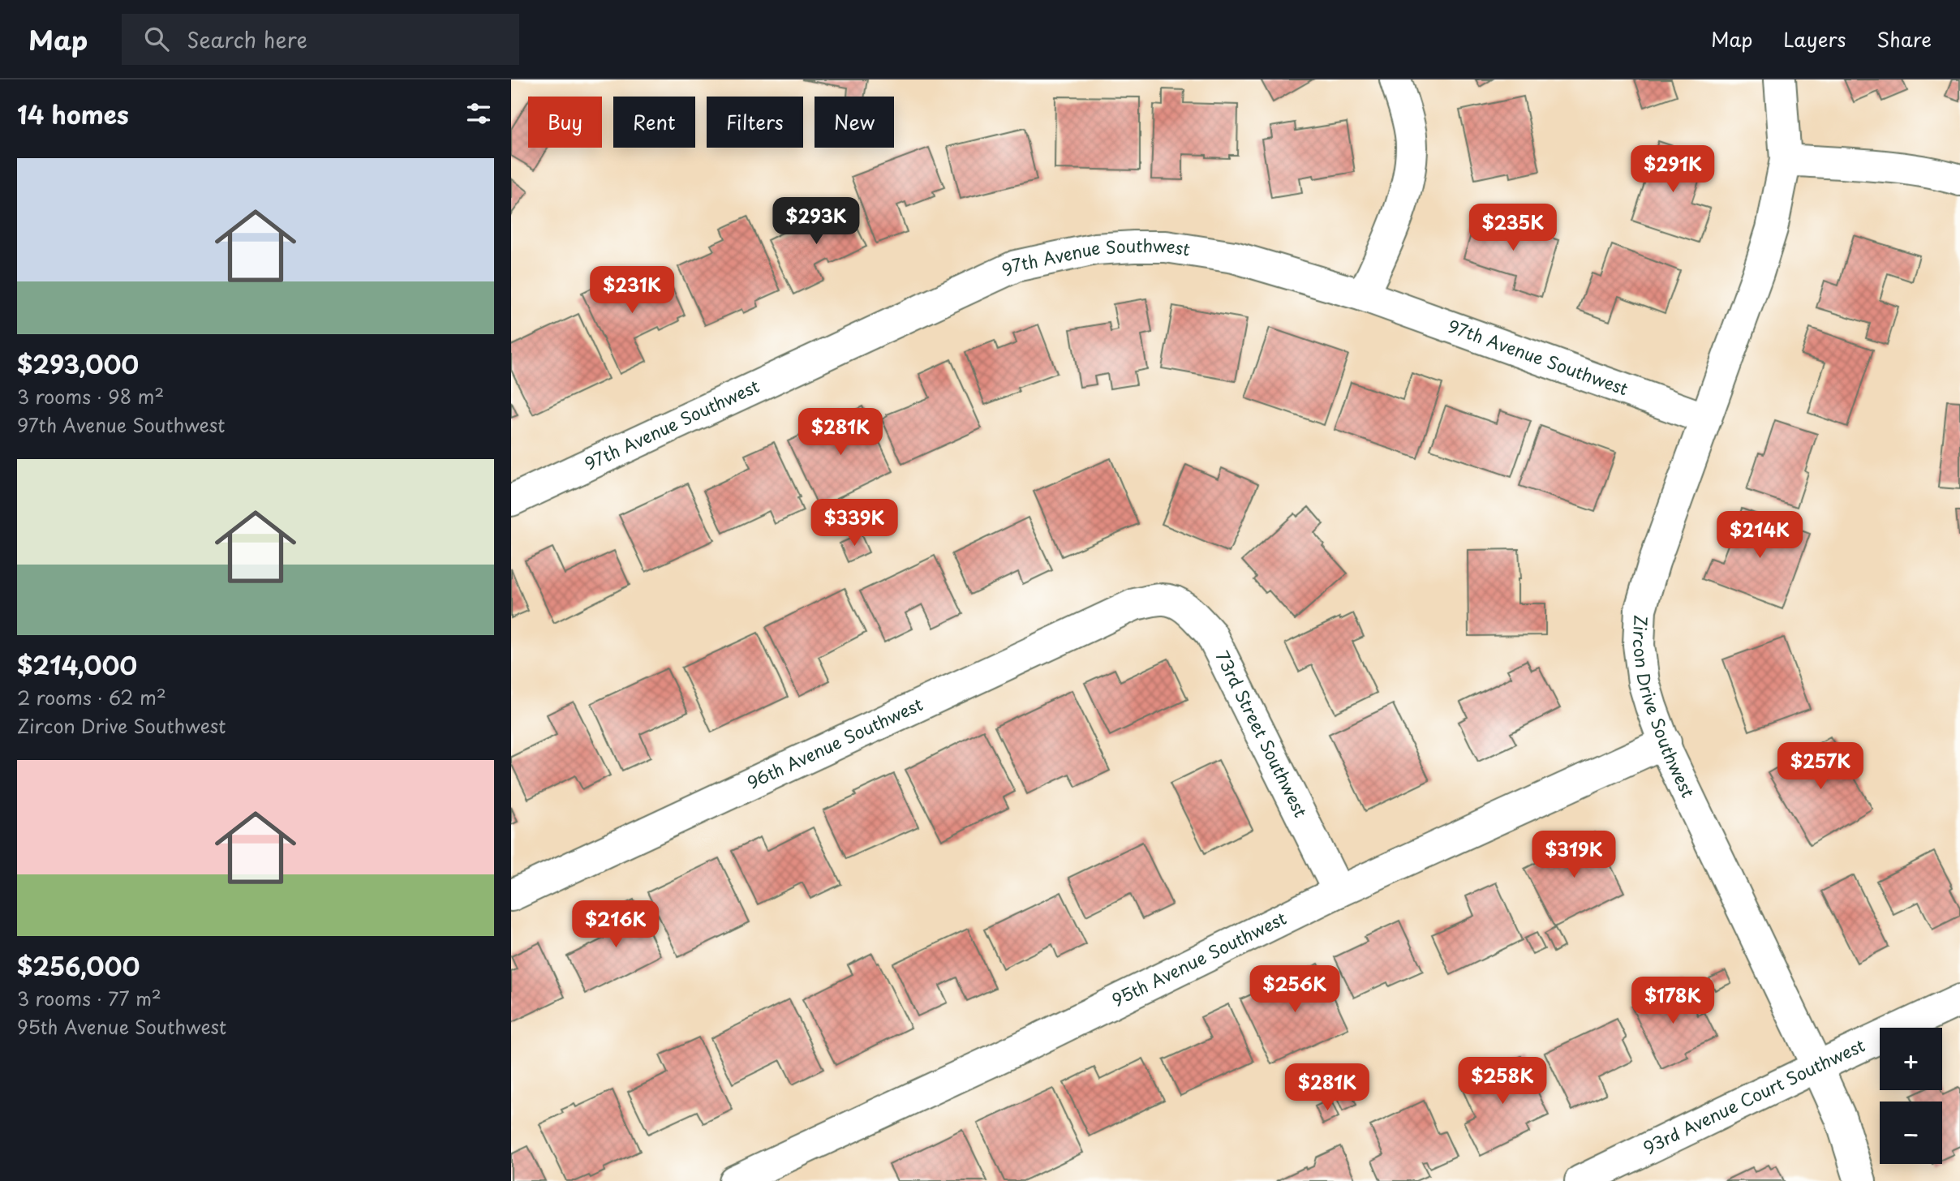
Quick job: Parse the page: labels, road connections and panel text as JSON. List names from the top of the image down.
{
  "streets": {
    "street": [
      "97th Avenue Southwest",
      "Zircon Drive Southwest",
      "73rd Street Southwest",
      "96th Avenue Southwest",
      "95th Avenue Southwest",
      "93rd Avenue Court Southwest"
    ]
  },
  "crossings": [
    ["97th Avenue Southwest", "Zircon Drive Southwest"],
    ["Zircon Drive Southwest", "95th Avenue Southwest"],
    ["Zircon Drive Southwest", "93rd Avenue Court Southwest"],
    ["73rd Street Southwest", "96th Avenue Southwest"],
    ["73rd Street Southwest", "95th Avenue Southwest"]
  ],
  "page": {
    "header": "Map",
    "search": "Search here",
    "nav": ["Map", "Layers", "Share"],
    "heading": "14 homes",
    "chip": [
      "Buy",
      "Rent",
      "Filters",
      "New"
    ],
    "price": [
      "$291K",
      "$293K",
      "$235K",
      "$231K",
      "$281K",
      "$339K",
      "$214K",
      "$257K",
      "$319K",
      "$216K",
      "$256K",
      "$178K",
      "$258K",
      "$281K"
    ],
    "list": [
      {
        "name": "$293,000",
        "note": "3 rooms · 98 m² · 97th Avenue Southwest"
      },
      {
        "name": "$214,000",
        "note": "2 rooms · 62 m² · Zircon Drive Southwest"
      },
      {
        "name": "$256,000",
        "note": "3 rooms · 77 m² · 95th Avenue Southwest"
      }
    ],
    "map_buttons": ["+", "−"]
  }
}
